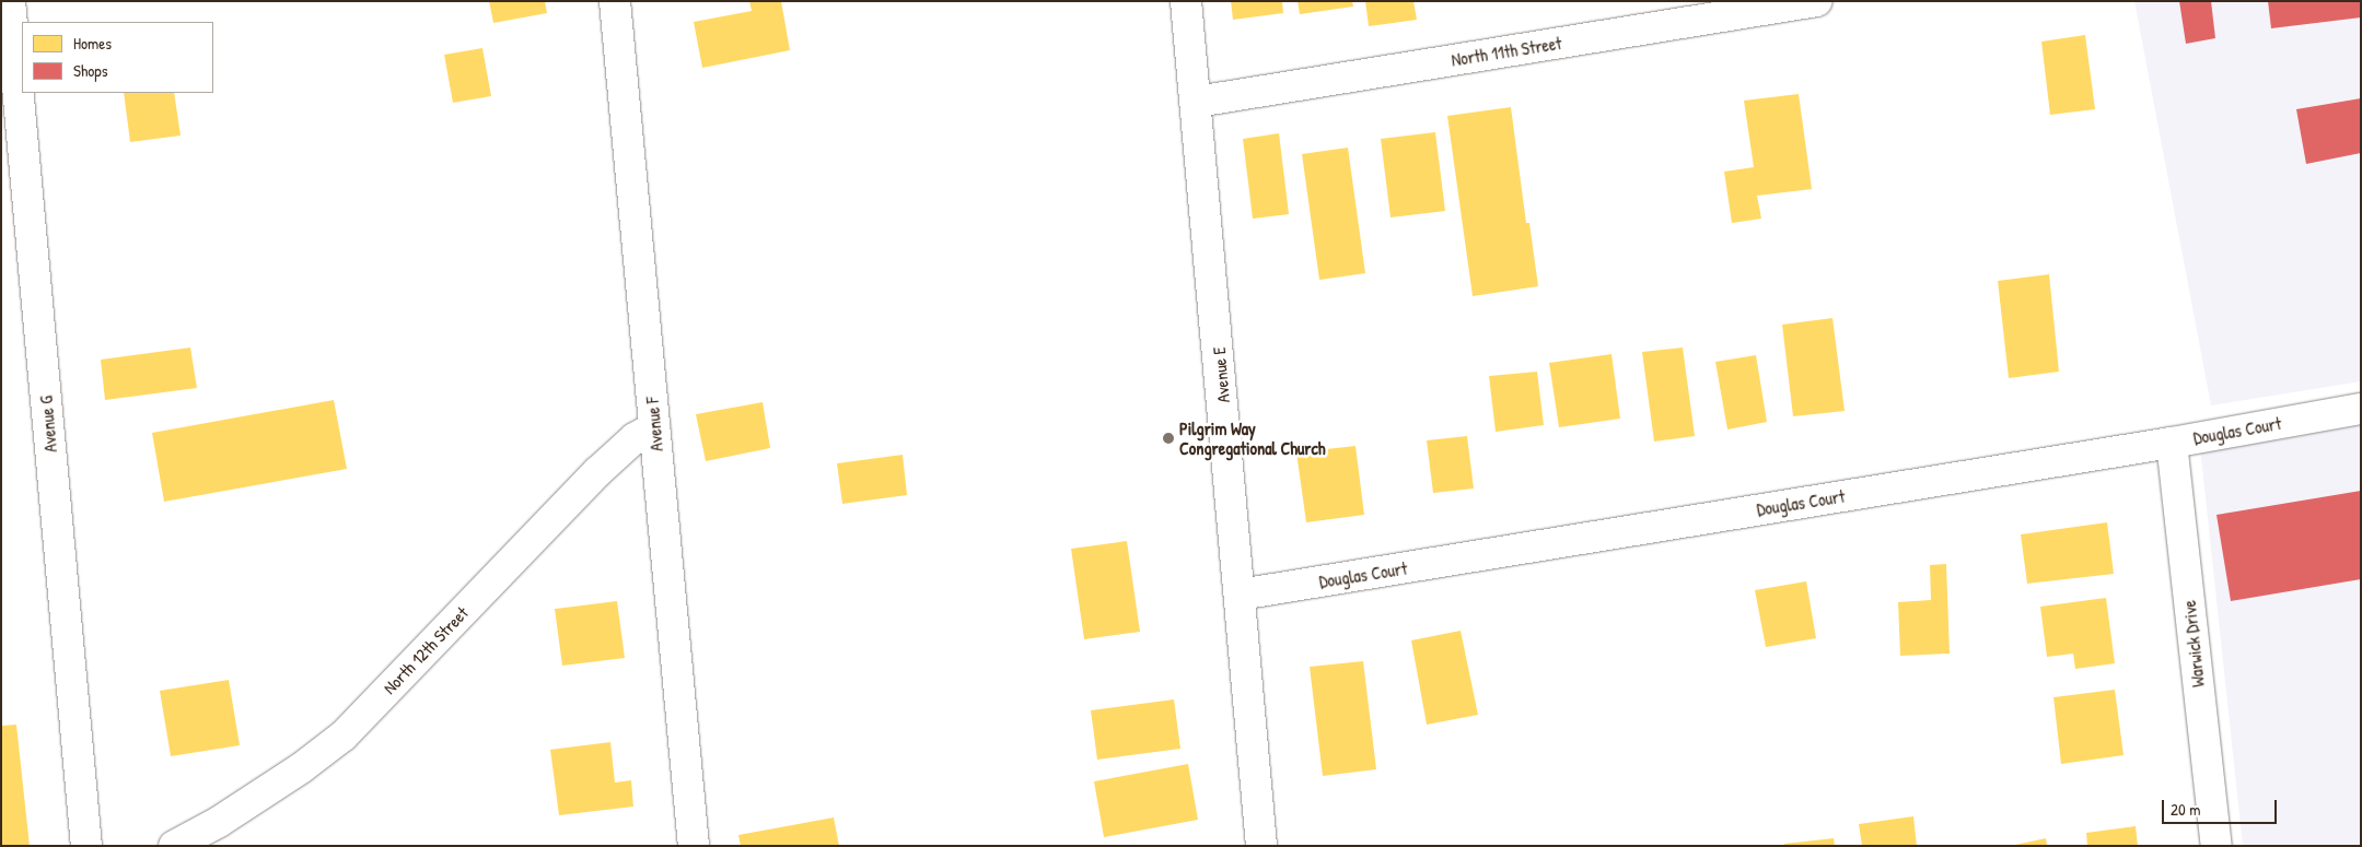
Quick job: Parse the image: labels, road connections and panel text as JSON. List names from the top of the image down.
{
  "streets": {
    "street": [
      "North 11th Street",
      "Avenue E",
      "Avenue G",
      "Avenue F",
      "Douglas Court",
      "Warwick Drive",
      "North 12th Street"
    ]
  },
  "crossings": [
    ["North 11th Street", "Avenue E"],
    ["Avenue E", "Douglas Court"],
    ["Avenue F", "North 12th Street"],
    ["Douglas Court", "Warwick Drive"]
  ],
  "places": ["Pilgrim Way Congregational Church"],
  "legend": ["Homes", "Shops"],
  "scale_bar": "20 m"
}
